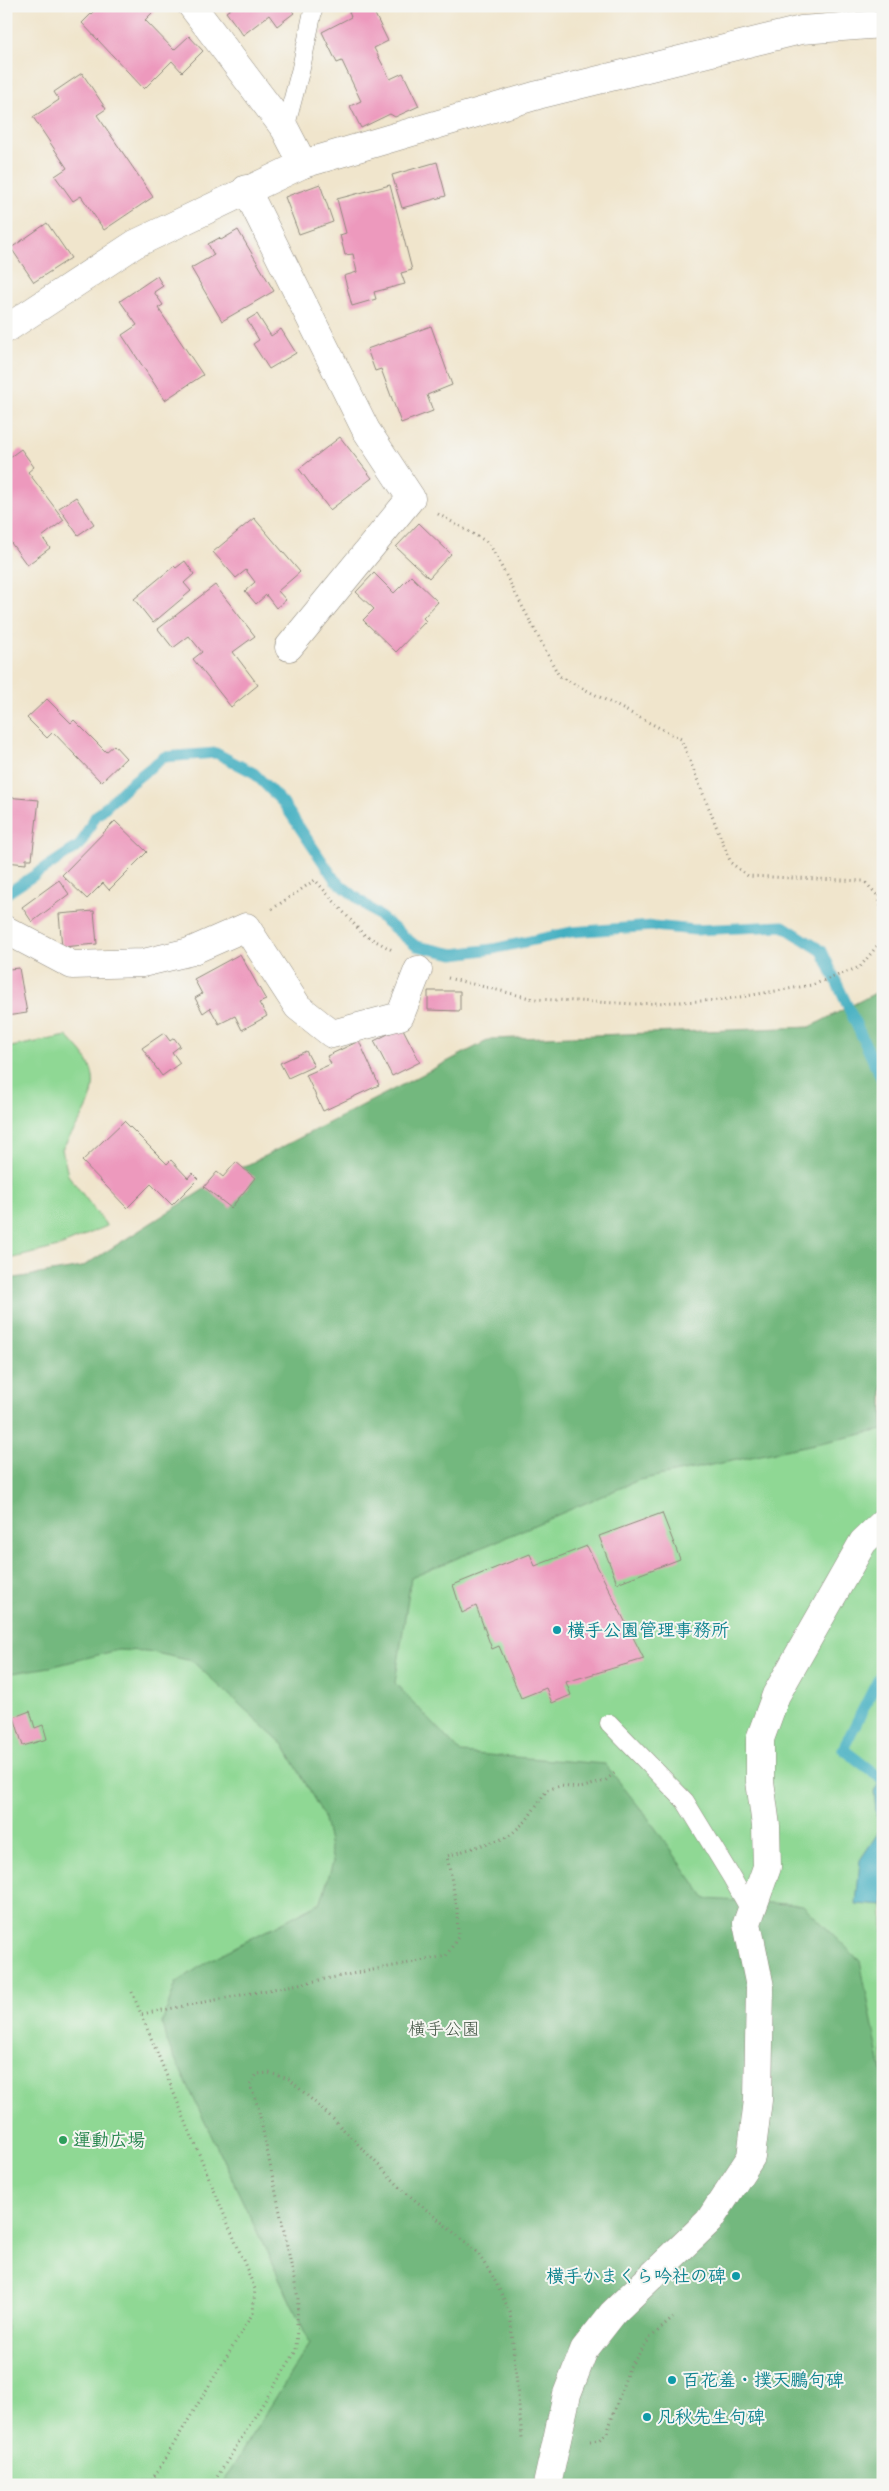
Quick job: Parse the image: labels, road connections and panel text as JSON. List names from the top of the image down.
{
  "parks": ["横手公園"],
  "places": [
    "横手公園管理事務所",
    "運動広場",
    "横手かまくら吟社の碑",
    "百花羞・撲天鵬句碑",
    "凡秋先生句碑"
  ]
}
